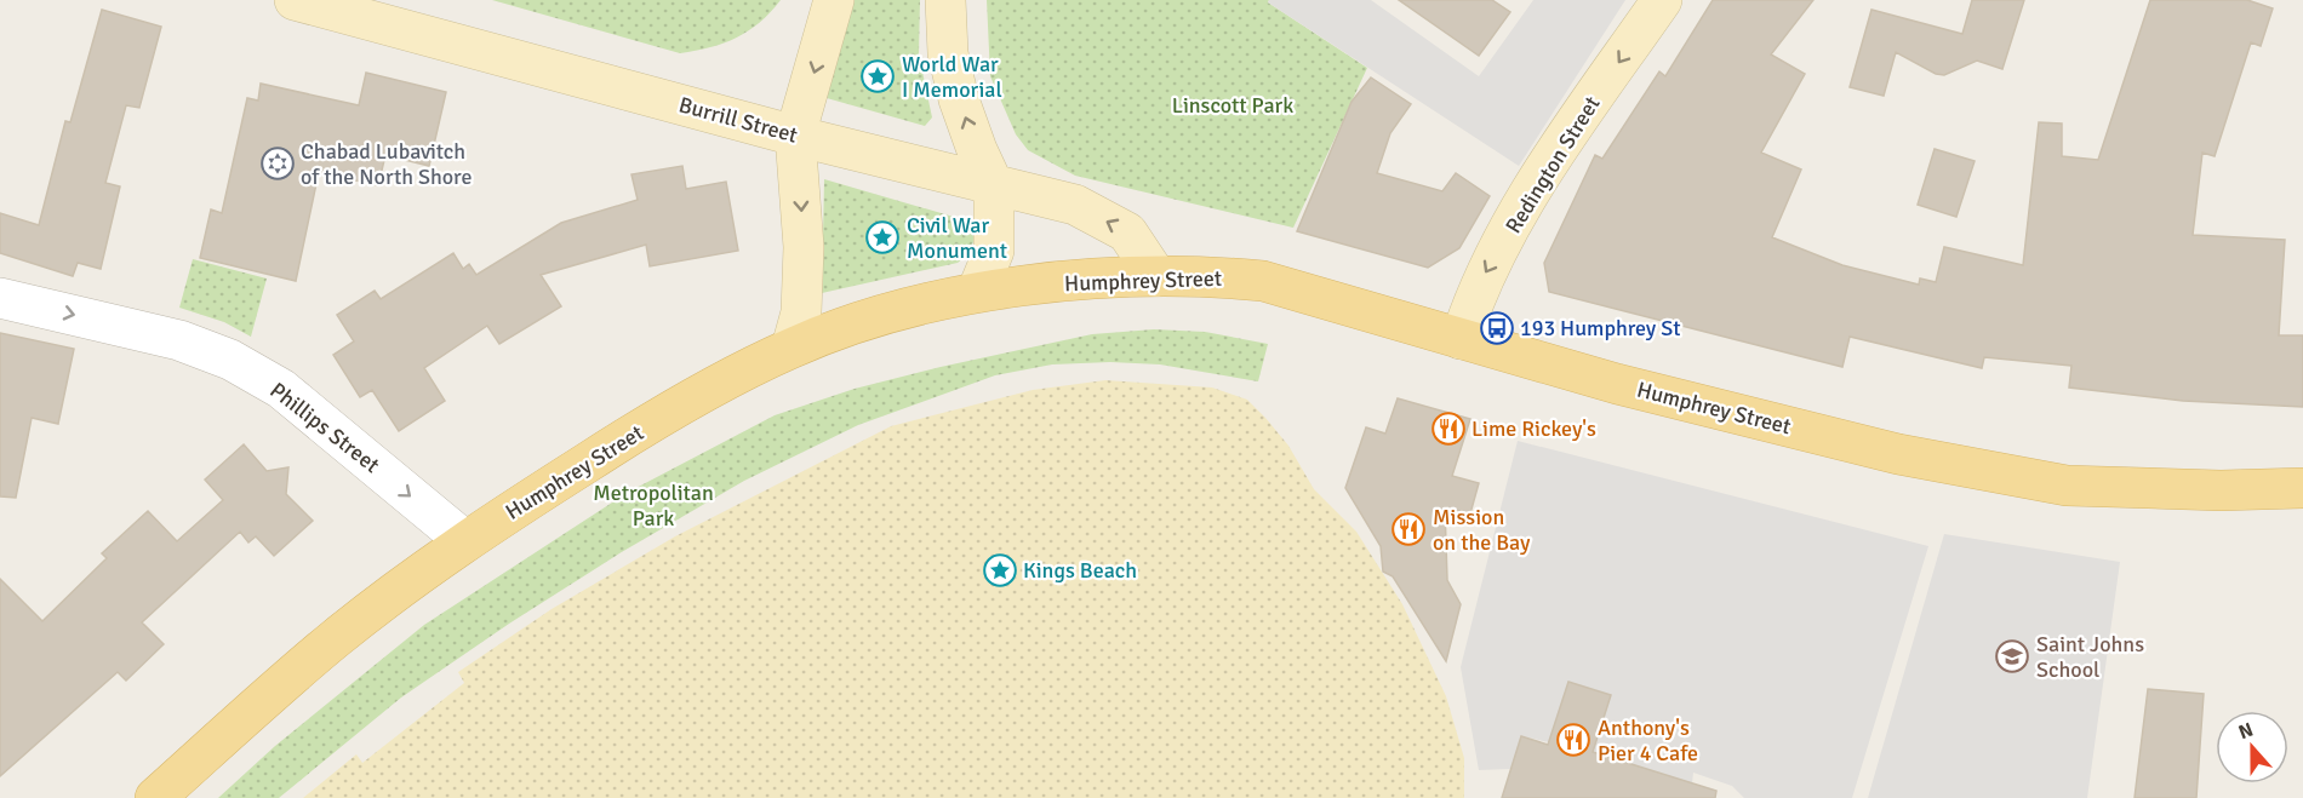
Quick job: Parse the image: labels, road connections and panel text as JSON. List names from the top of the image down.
{
  "streets": {
    "main road": ["Humphrey Street"],
    "street": ["Burrill Street", "Redington Street", "Phillips Street"]
  },
  "crossings": [
    ["Burrill Street", "Humphrey Street"],
    ["Redington Street", "Humphrey Street"],
    ["Humphrey Street", "Phillips Street"]
  ],
  "one_way": ["Redington Street", "Phillips Street"],
  "parks": ["Linscott Park", "Metropolitan Park"],
  "places": {
    "place": ["World War I Memorial", "Civil War Monument", "Kings Beach"],
    "synagogue": ["Chabad Lubavitch of the North Shore"],
    "bus stop": ["193 Humphrey St"],
    "restaurant": ["Lime Rickey's", "Mission on the Bay", "Anthony's Pier 4 Cafe"],
    "school or university": ["Saint Johns School"]
  },
  "north": "top"
}
